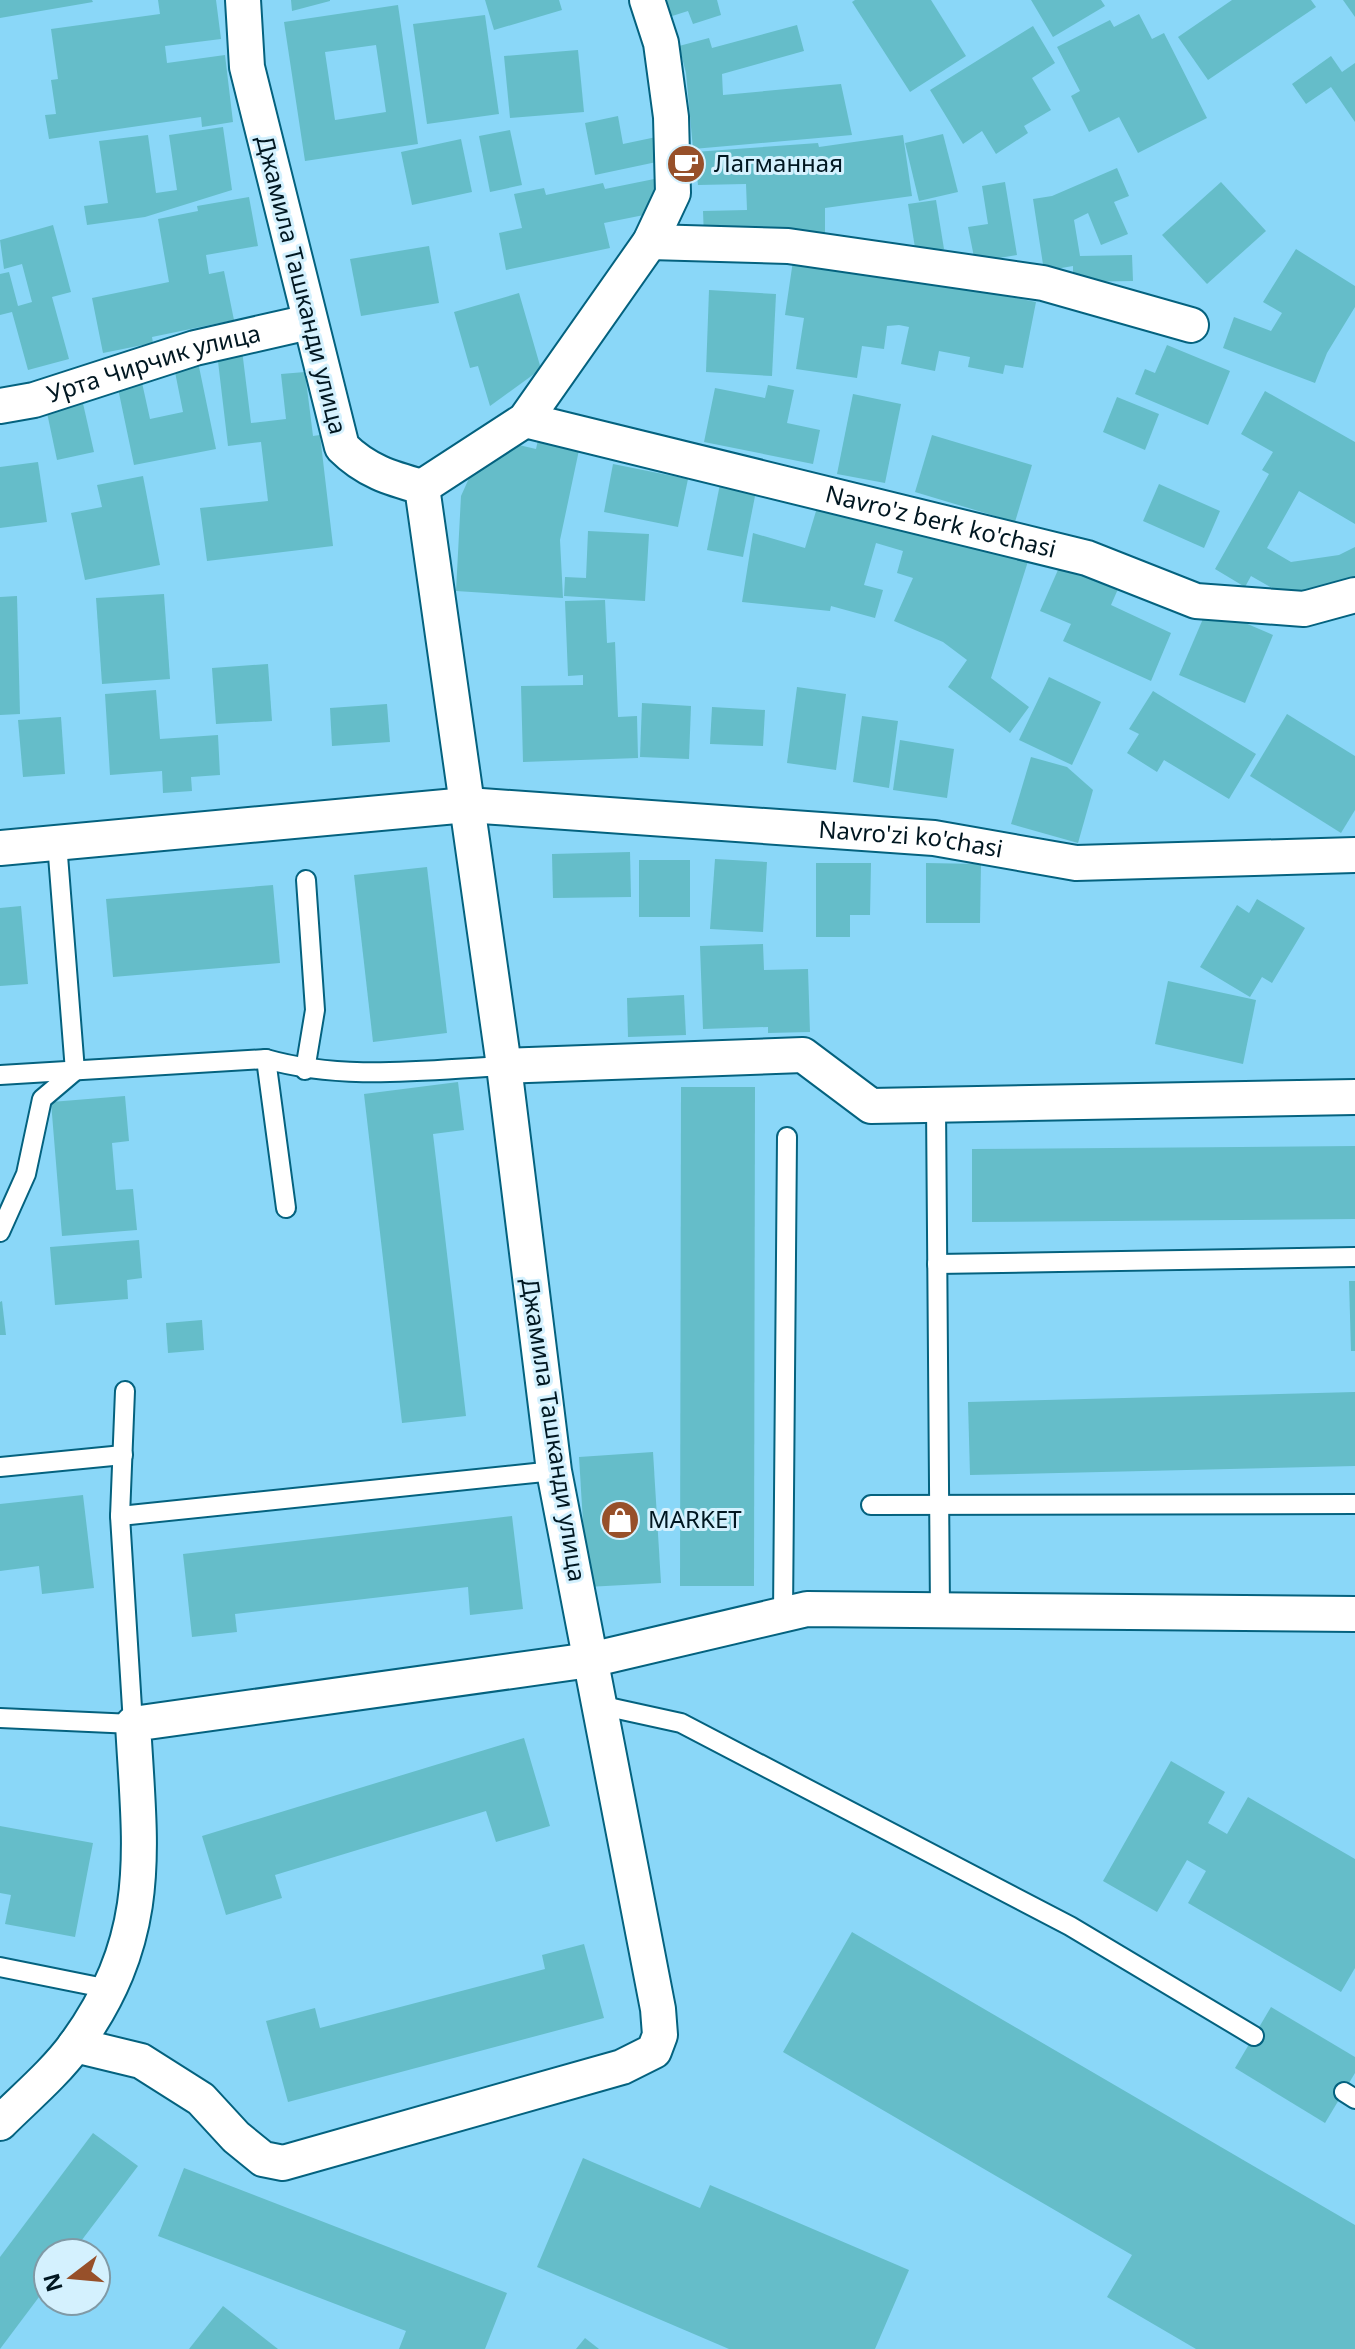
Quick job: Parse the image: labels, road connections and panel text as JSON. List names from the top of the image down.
{
  "streets": {
    "street": [
      "Джамила Ташканди улица",
      "Урта Чирчик улица",
      "Navro'z berk ko'chasi",
      "Navro'zi ko'chasi"
    ]
  },
  "crossings": [
    ["Джамила Ташканди улица", "Урта Чирчик улица"],
    ["Джамила Ташканди улица", "Navro'zi ko'chasi"]
  ],
  "places": {
    "cafe": ["Лагманная"],
    "shop": ["MARKET"]
  },
  "north": "left"
}
